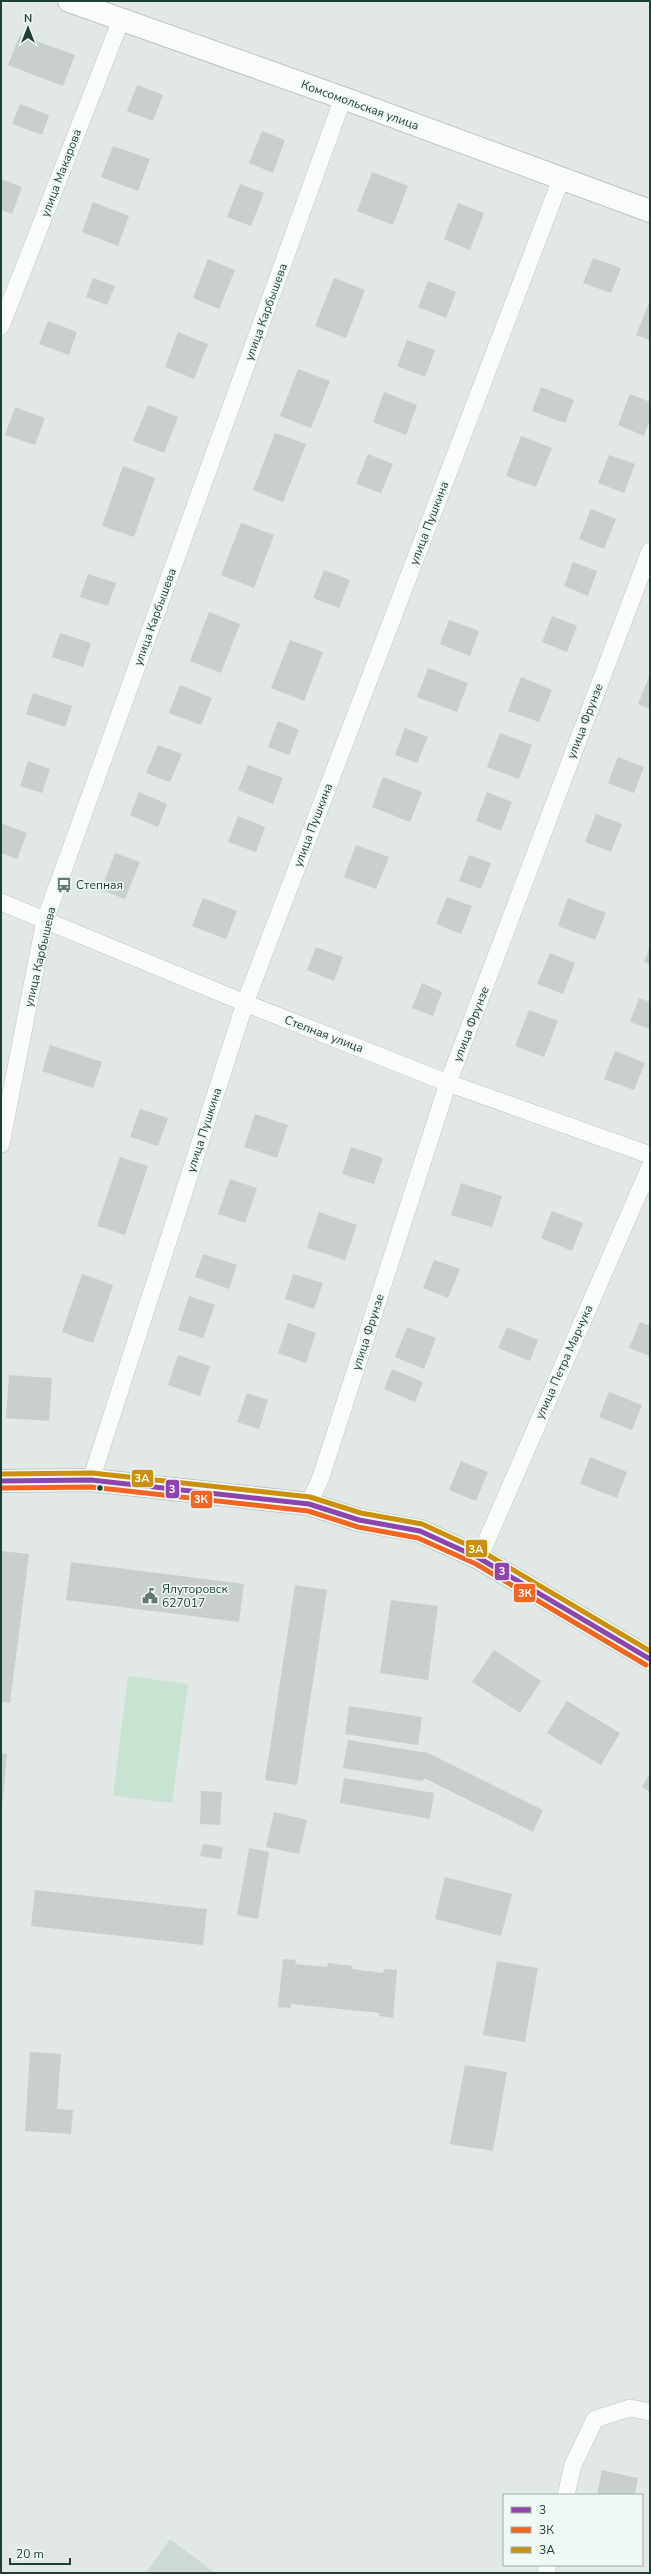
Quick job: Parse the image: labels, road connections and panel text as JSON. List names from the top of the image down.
{
  "streets": {
    "street": [
      "Комсомольская улица",
      "улица Макарова",
      "улица Карбышева",
      "улица Пушкина",
      "улица Фрунзе",
      "Степная улица",
      "улица Петра Марчука"
    ]
  },
  "crossings": [
    ["Комсомольская улица", "улица Макарова"],
    ["Комсомольская улица", "улица Карбышева"],
    ["Комсомольская улица", "улица Пушкина"],
    ["улица Карбышева", "Степная улица"],
    ["улица Пушкина", "Степная улица"],
    ["улица Фрунзе", "Степная улица"]
  ],
  "places": {
    "bus stop": ["Степная"],
    "public building": ["Ялуторовск 627017"]
  },
  "lines": ["transit line 3А", "transit line 3", "transit line 3К"],
  "legend": ["3", "3К", "3А"],
  "scale_bar": "20 m",
  "north": "top"
}
